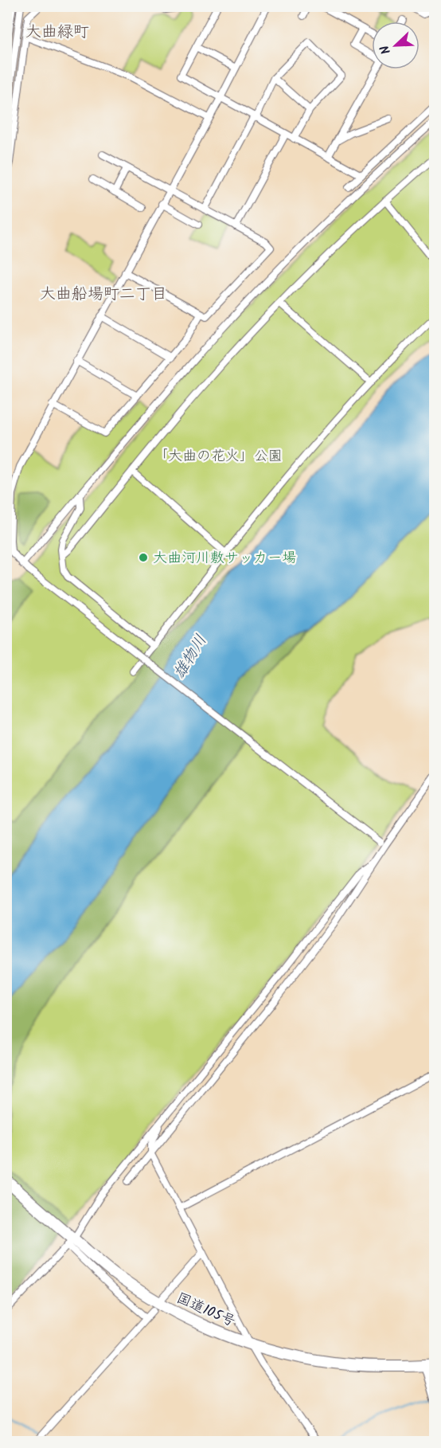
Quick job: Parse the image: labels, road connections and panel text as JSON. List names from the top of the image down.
{
  "streets": {
    "highway": ["国道105号"]
  },
  "districts": ["大曲緑町", "大曲船場町二丁目"],
  "water": ["雄物川"],
  "parks": ["「大曲の花火」公園"],
  "places": ["大曲河川敷サッカー場"],
  "north": "bottom left"
}
